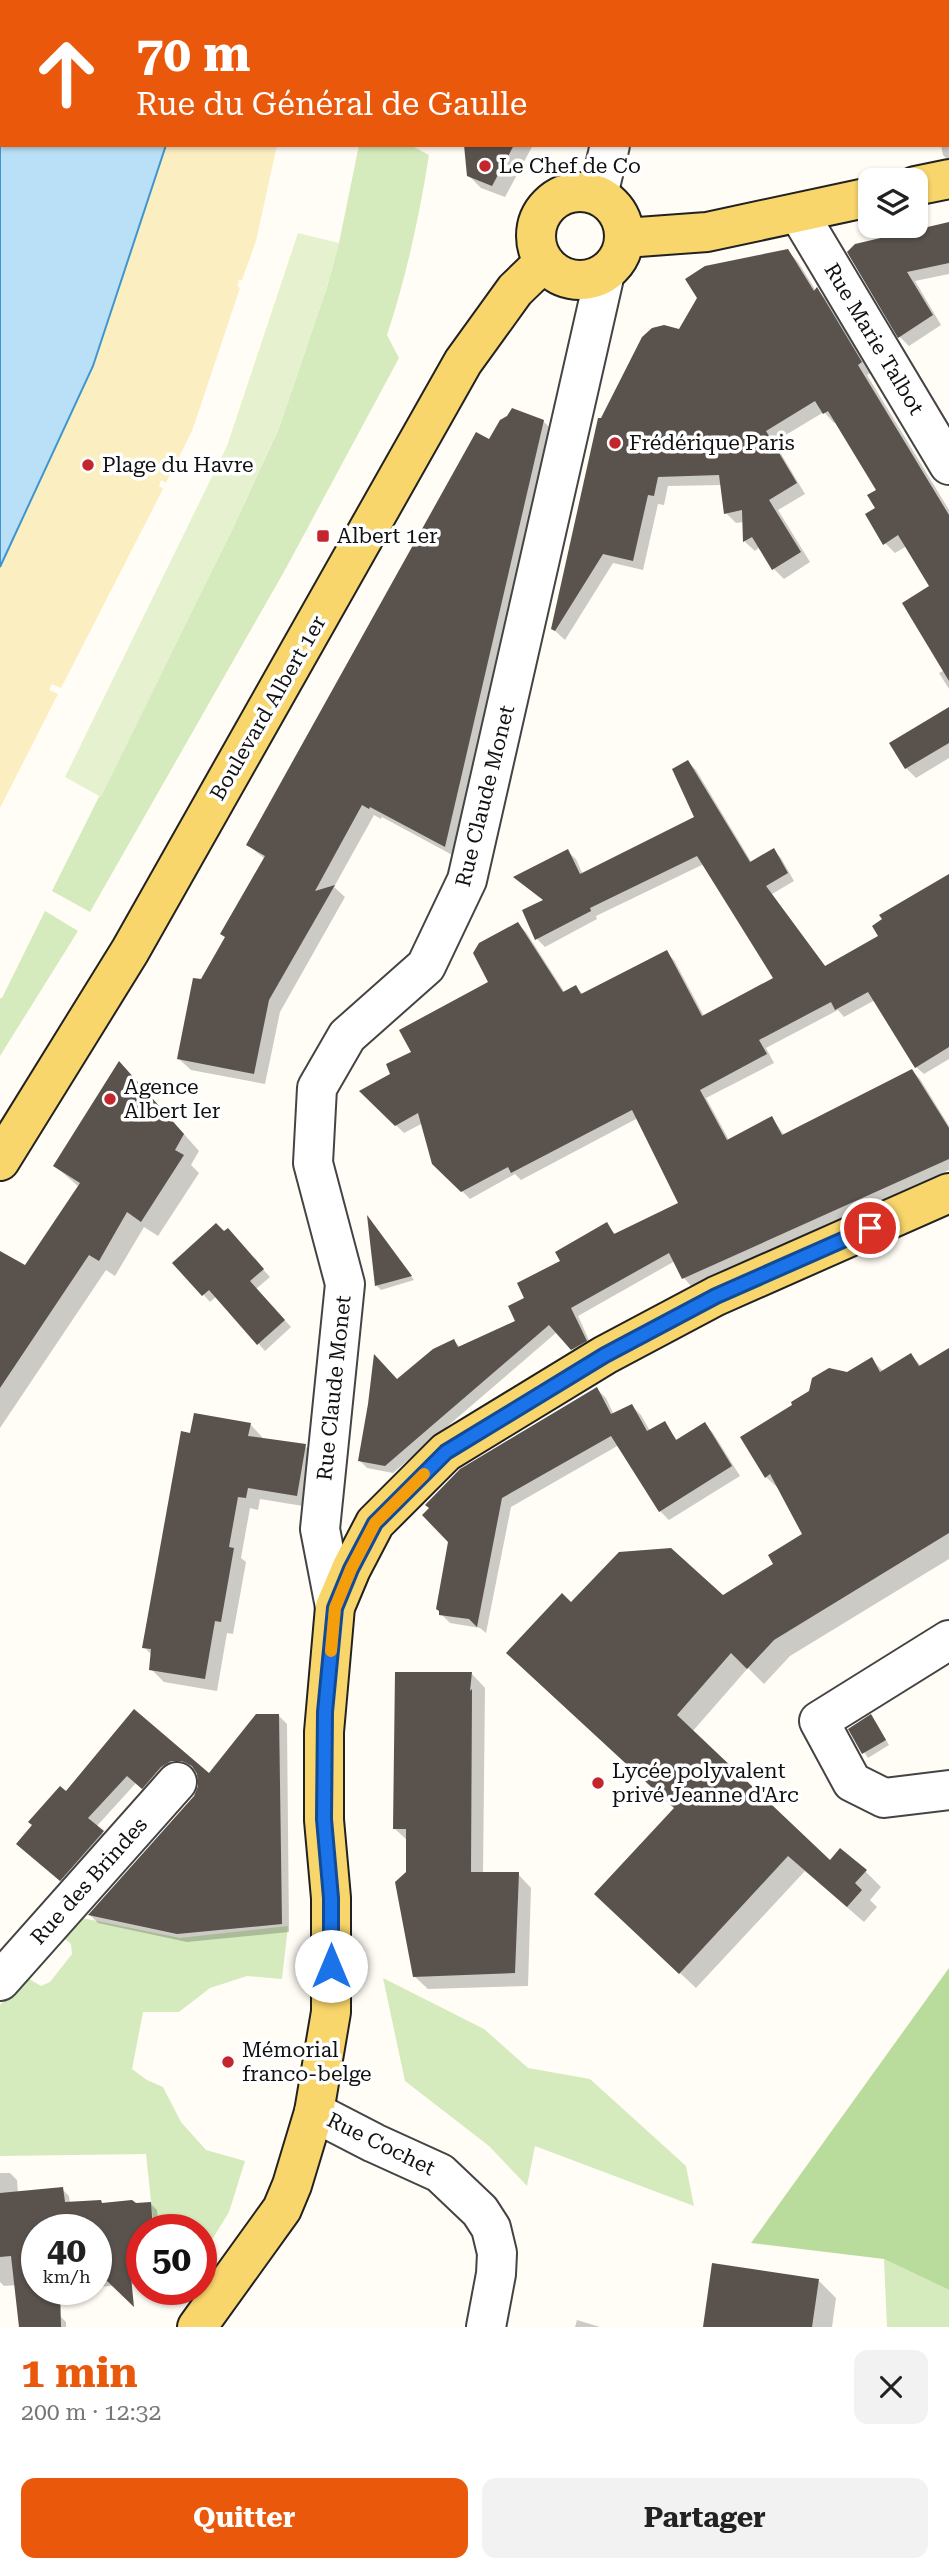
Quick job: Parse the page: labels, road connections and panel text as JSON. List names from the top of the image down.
{
  "streets": {
    "main road": ["Boulevard Albert 1er"],
    "street": [
      "Rue Marie Talbot",
      "Rue Claude Monet",
      "Rue des Brindes",
      "Rue Cochet"
    ]
  },
  "crossings": [
    ["Boulevard Albert 1er", "Rue Claude Monet"]
  ],
  "places": {
    "other": [
      "Le Chef de Co",
      "Frédérique Paris",
      "Plage du Havre",
      "Agence Albert Ier",
      "Lycée polyvalent privé Jeanne d'Arc",
      "Mémorial franco-belge"
    ],
    "transit": ["Albert 1er"]
  },
  "page": {
    "turn": ["70 m", "Rue du Général de Gaulle"],
    "speed": "40 km/h",
    "limit": "50",
    "heading": ["1 min", "200 m · 12:32"],
    "buttons": ["Quitter", "Partager"]
  }
}
